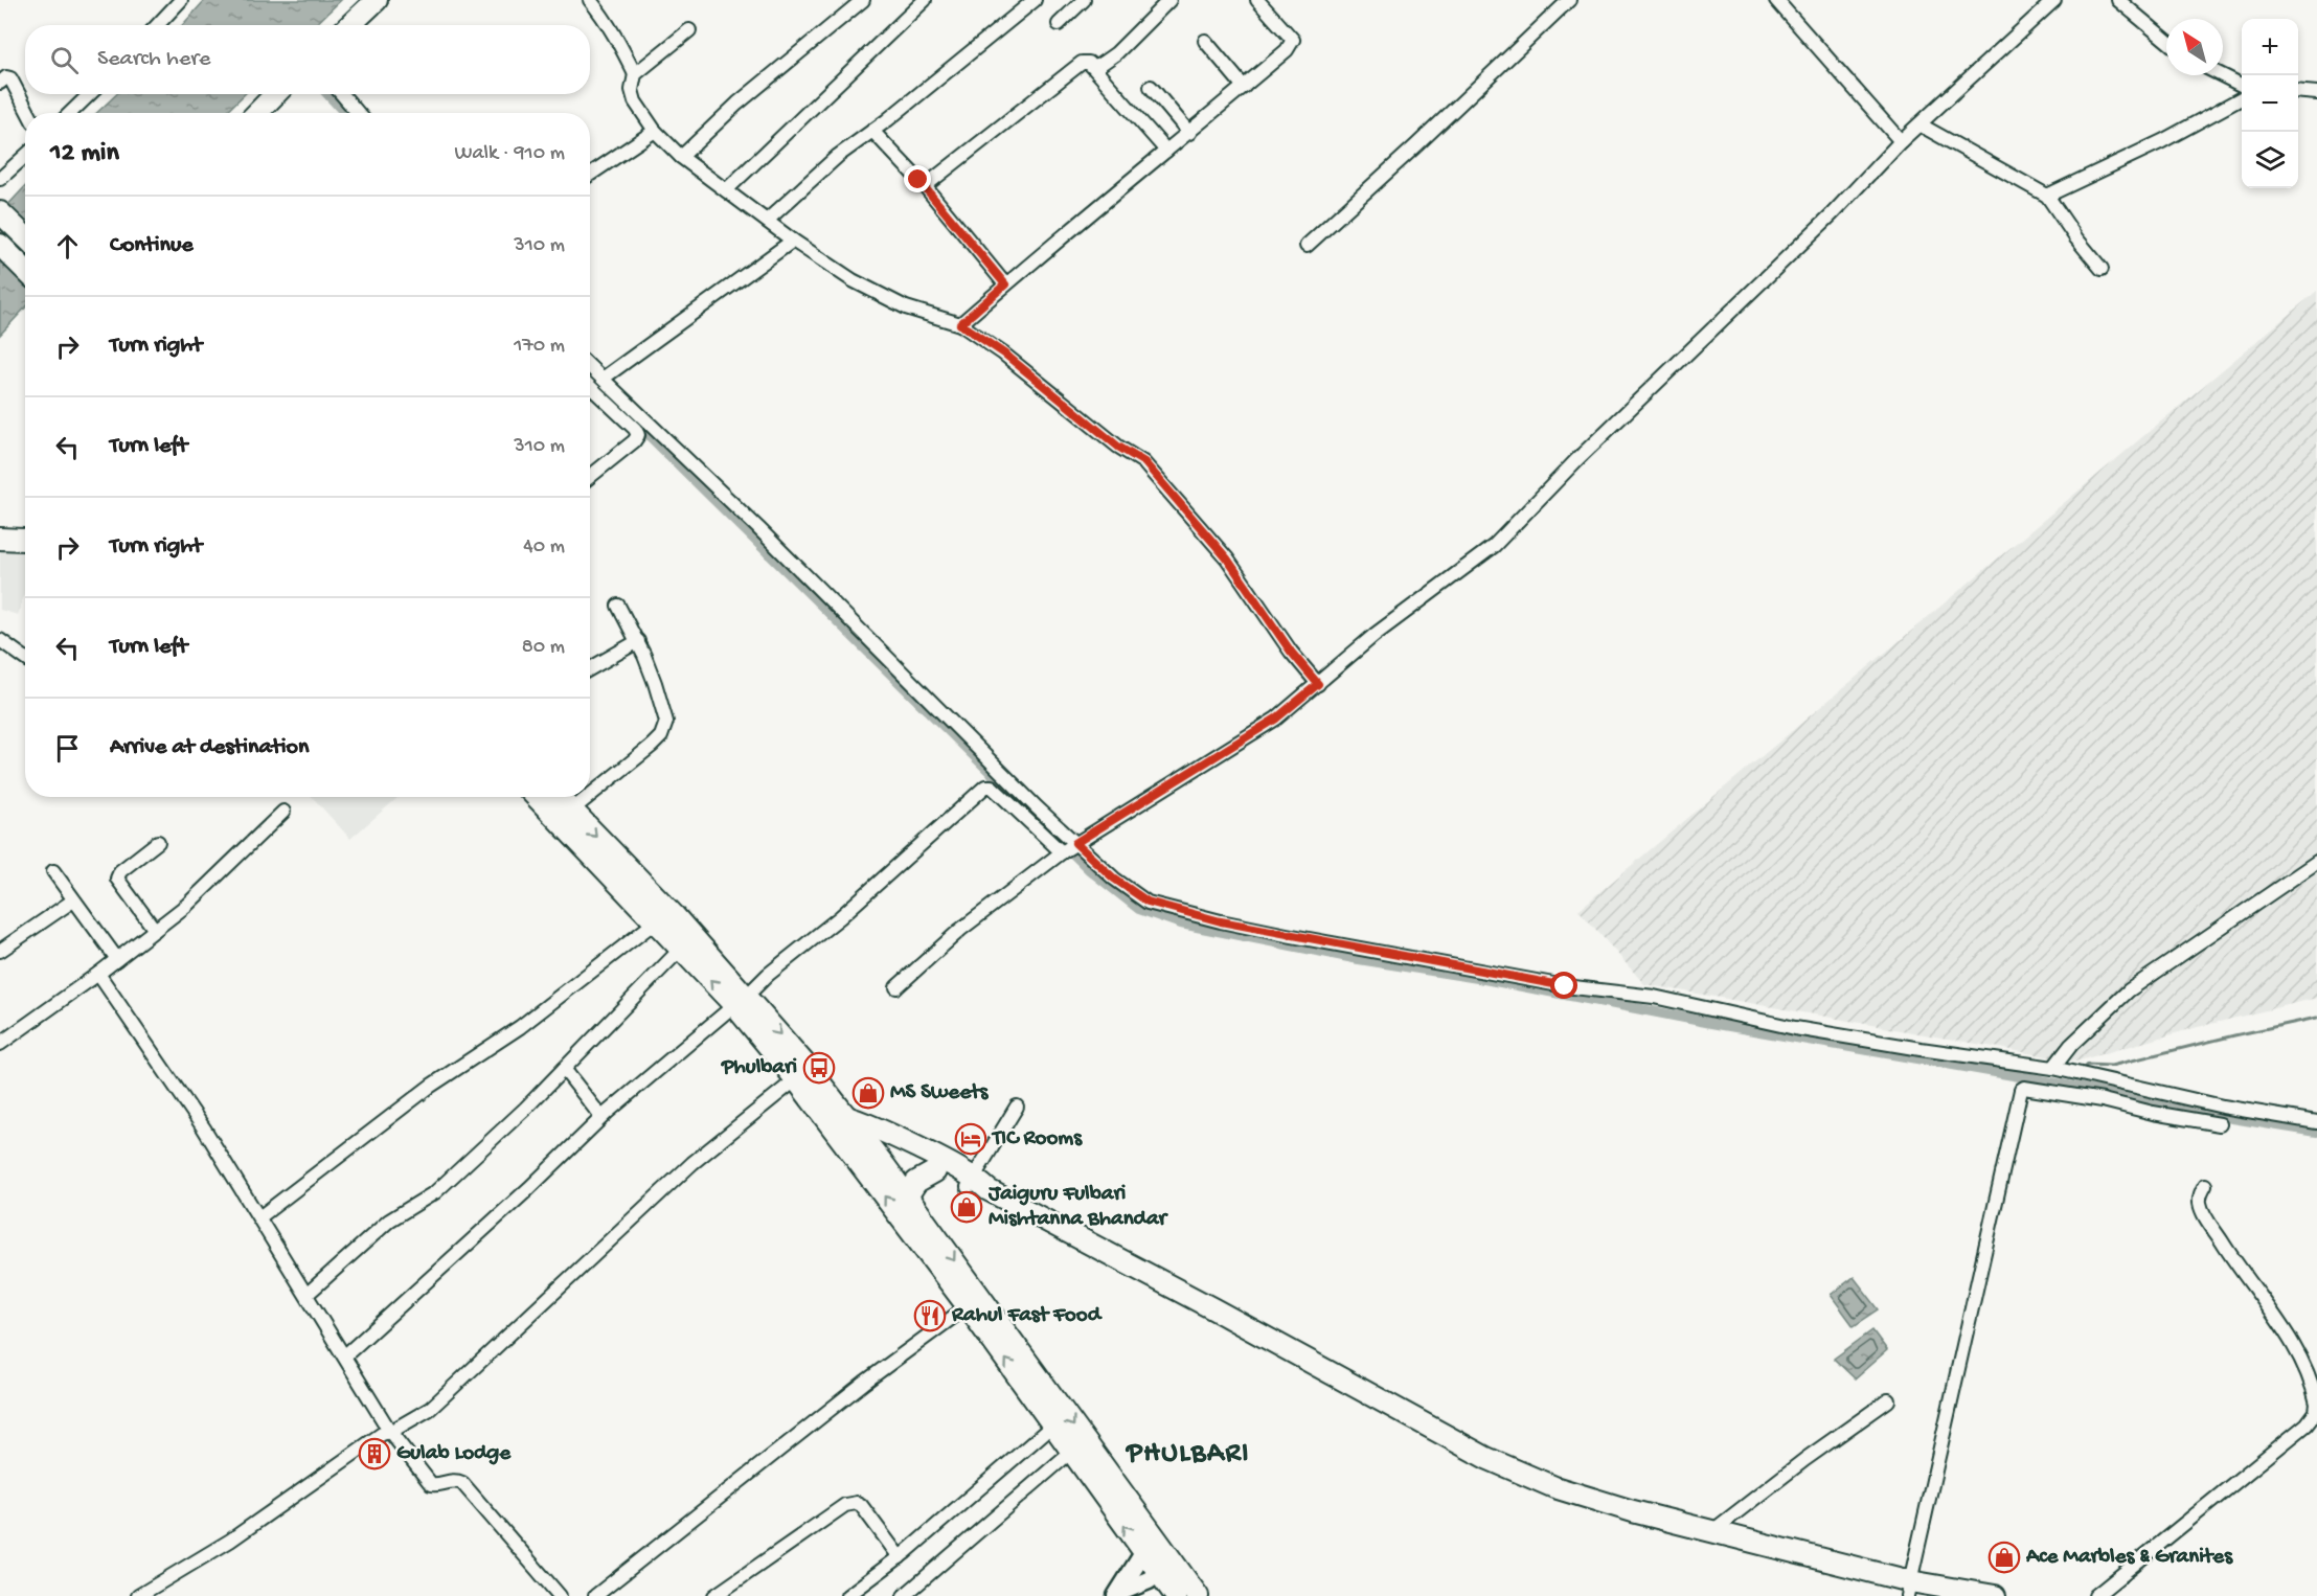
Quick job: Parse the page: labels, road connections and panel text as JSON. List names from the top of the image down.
{
  "districts": ["PHULBARI"],
  "places": {
    "bus stop": ["Phulbari"],
    "shop": ["MS Sweets", "Jaiguru Fulbari Mishtanna Bhandar", "Ace Marbles & Granites"],
    "hotel": ["TIC Rooms"],
    "restaurant": ["Rahul Fast Food"],
    "building": ["Gulab Lodge"]
  },
  "north": "top left",
  "page": {
    "map_buttons": ["+", "−"],
    "search": "Search here",
    "heading": ["12 min", "Walk · 910 m"],
    "list": [
      ["Continue", "310 m"],
      ["Turn right", "170 m"],
      ["Turn left", "310 m"],
      ["Turn right", "40 m"],
      ["Turn left", "80 m"],
      "Arrive at destination"
    ]
  }
}
